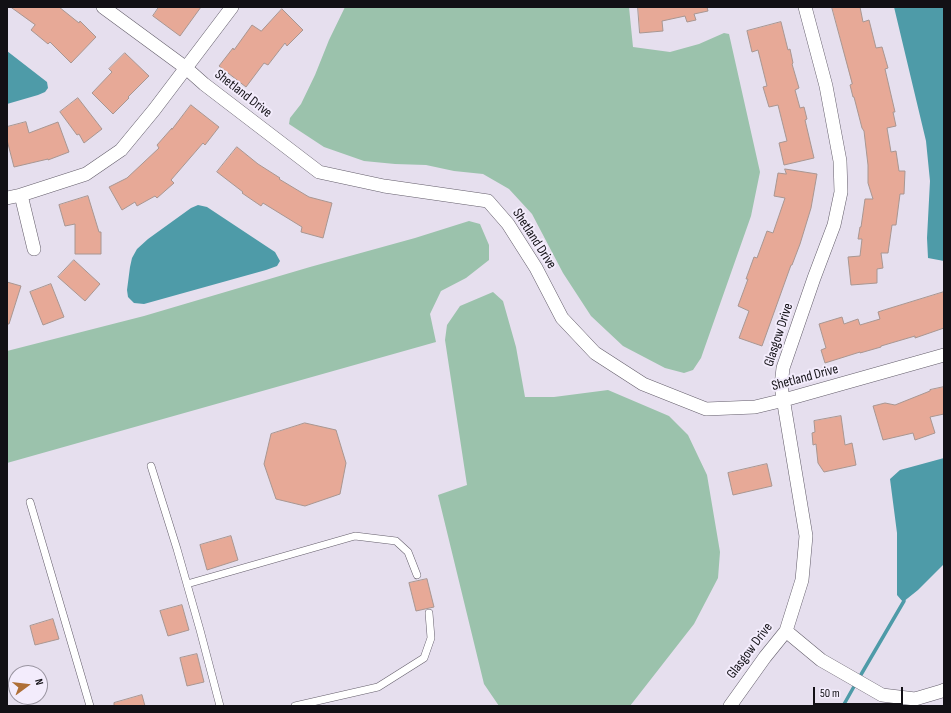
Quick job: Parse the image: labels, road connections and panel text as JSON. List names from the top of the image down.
{
  "streets": {
    "street": ["Shetland Drive", "Glasgow Drive"]
  },
  "crossings": [
    ["Shetland Drive", "Glasgow Drive"]
  ],
  "scale_bar": "50 m",
  "north": "right"
}
